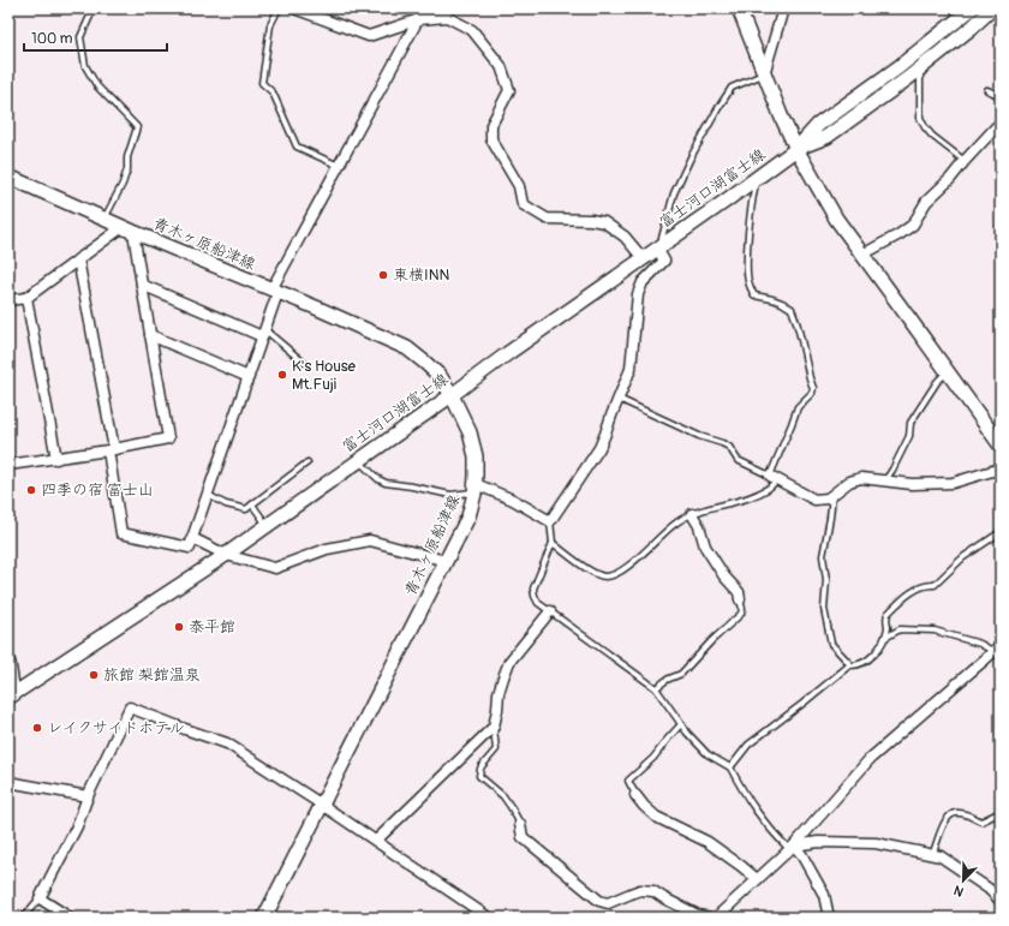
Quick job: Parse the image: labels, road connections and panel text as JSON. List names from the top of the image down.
{
  "streets": {
    "main road": ["富士河口湖富士線", "青木ヶ原船津線"]
  },
  "crossings": [
    ["富士河口湖富士線", "青木ヶ原船津線"]
  ],
  "places": [
    "東横INN",
    "K's House Mt.Fuji",
    "四季の宿 富士山",
    "泰平館",
    "旅館 梨館温泉",
    "レイクサイドホテル"
  ],
  "scale_bar": "100 m",
  "north": "bottom left"
}
